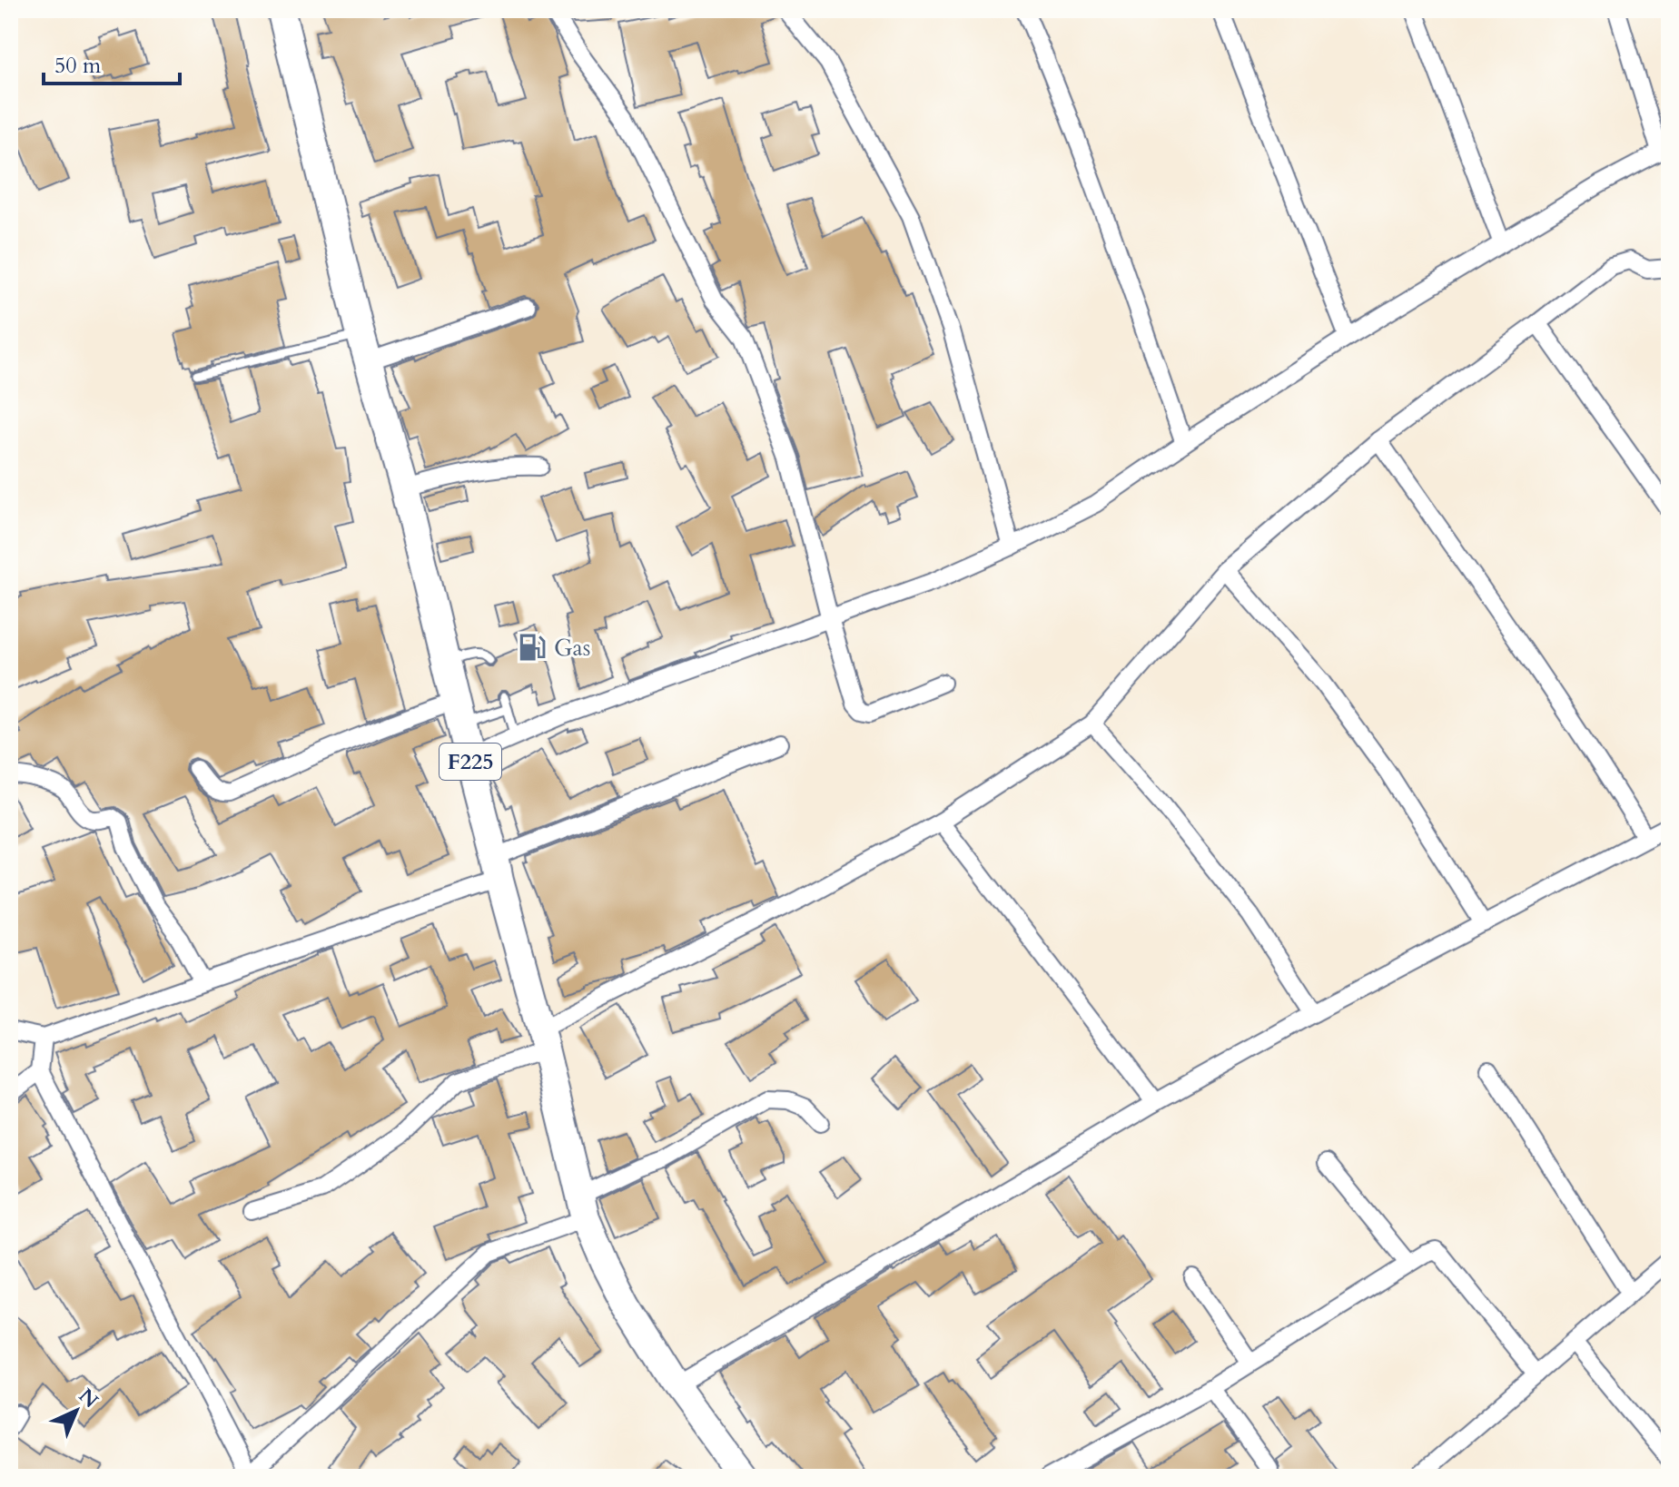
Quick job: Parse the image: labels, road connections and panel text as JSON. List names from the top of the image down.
{
  "streets": {
    "main road": ["F225"]
  },
  "places": {
    "fuel station": ["Gas"]
  },
  "scale_bar": "50 m",
  "north": "top right"
}
